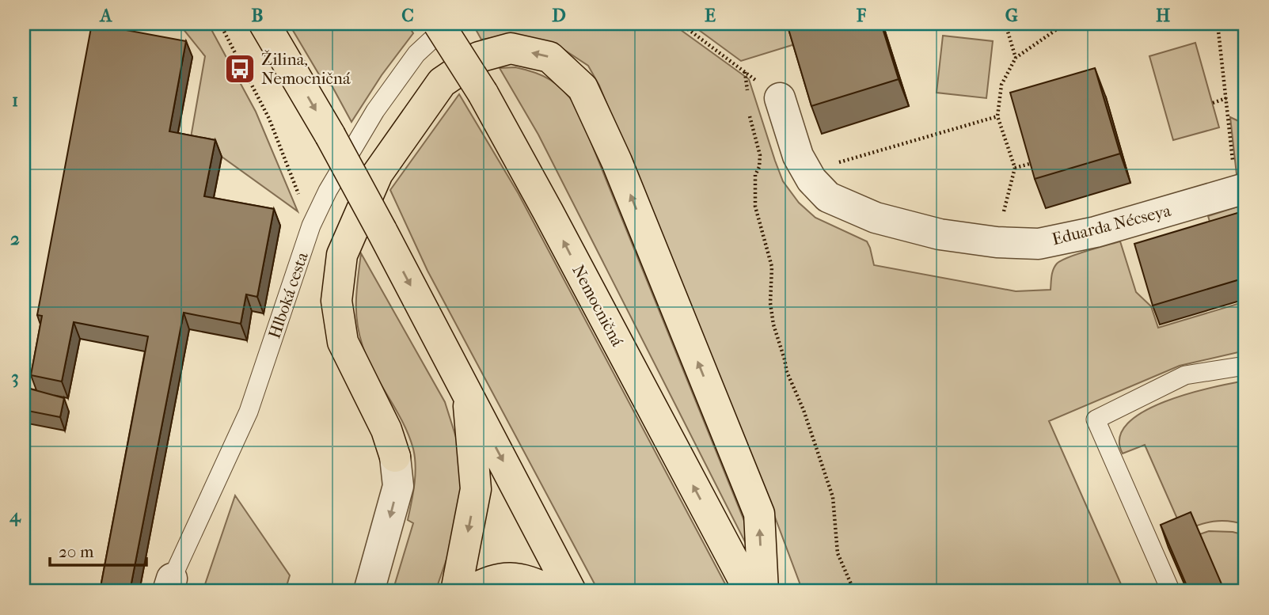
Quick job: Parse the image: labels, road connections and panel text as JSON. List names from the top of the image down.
{
  "streets": {
    "main road": ["Nemocničná"],
    "street": ["Eduarda Nécseya"],
    "lane": ["Hlboká cesta"]
  },
  "places": {
    "bus stop": ["Žilina, Nemocničná"]
  },
  "scale_bar": "20 m",
  "grid": {
    "columns": [
      "A",
      "B",
      "C",
      "D",
      "E",
      "F",
      "G",
      "H"
    ],
    "rows": [
      "1",
      "2",
      "3",
      "4"
    ]
  }
}
